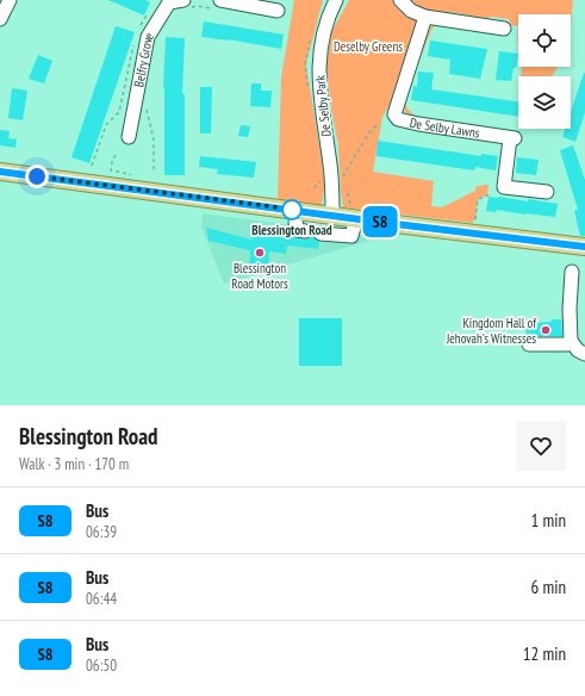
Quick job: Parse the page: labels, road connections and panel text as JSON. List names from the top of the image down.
{
  "streets": {
    "street": ["Belfry Grove", "De Selby Park", "De Selby Lawns"]
  },
  "parks": ["Deselby Greens"],
  "places": ["Blessington Road", "Blessington Road Motors", "Kingdom Hall of Jehovah's Witnesses"],
  "lines": ["bus line S8"],
  "page": {
    "on_map": "S8",
    "heading": ["Blessington Road", "Walk · 3 min · 170 m"],
    "list": [
      {
        "mark": "S8",
        "name": "Bus",
        "note": "06:39",
        "value": "1 min"
      },
      {
        "mark": "S8",
        "name": "Bus",
        "note": "06:44",
        "value": "6 min"
      },
      {
        "mark": "S8",
        "name": "Bus",
        "note": "06:50",
        "value": "12 min"
      }
    ]
  }
}
